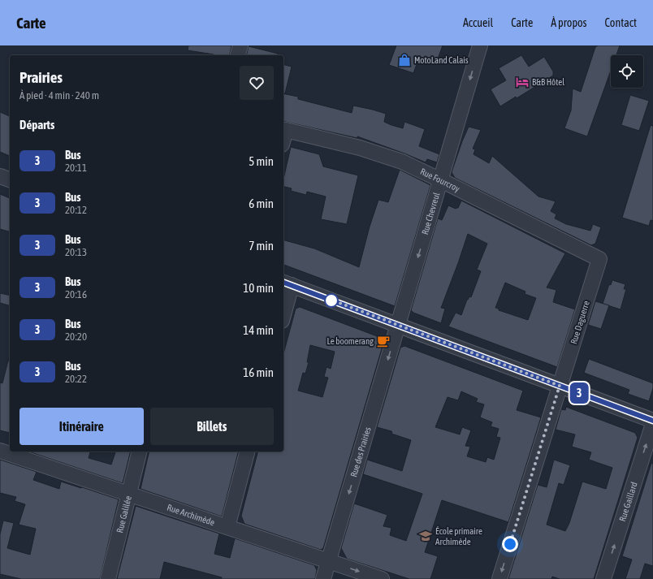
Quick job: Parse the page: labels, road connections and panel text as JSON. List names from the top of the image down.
{
  "streets": {
    "street": [
      "Rue Fourcroy",
      "Rue Chevreul",
      "Rue Daguerre",
      "Rue des Prairies",
      "Rue Gaillard",
      "Rue Galilée",
      "Rue Archimède"
    ]
  },
  "crossings": [
    ["Rue Fourcroy", "Rue Chevreul"],
    ["Rue Fourcroy", "Rue Daguerre"],
    ["Rue Chevreul", "Rue des Prairies"],
    ["Rue des Prairies", "Rue Archimède"],
    ["Rue Galilée", "Rue Archimède"]
  ],
  "one_way": ["Rue Chevreul", "Rue Daguerre", "Rue Gaillard"],
  "places": {
    "shop": ["MotoLand Calais"],
    "hotel": ["B&B Hôtel"],
    "cafe": ["Le boomerang"],
    "school or university": ["École primaire Archimède"]
  },
  "lines": ["bus line 3"],
  "page": {
    "header": "Carte",
    "nav": [
      "Accueil",
      "Carte",
      "À propos",
      "Contact"
    ],
    "on_map": "3",
    "heading": [
      ["Prairies", "À pied · 4 min · 240 m"],
      "Départs"
    ],
    "list": [
      {
        "mark": "3",
        "name": "Bus",
        "note": "20:11",
        "value": "5 min"
      },
      {
        "mark": "3",
        "name": "Bus",
        "note": "20:12",
        "value": "6 min"
      },
      {
        "mark": "3",
        "name": "Bus",
        "note": "20:13",
        "value": "7 min"
      },
      {
        "mark": "3",
        "name": "Bus",
        "note": "20:16",
        "value": "10 min"
      },
      {
        "mark": "3",
        "name": "Bus",
        "note": "20:20",
        "value": "14 min"
      },
      {
        "mark": "3",
        "name": "Bus",
        "note": "20:22",
        "value": "16 min"
      }
    ],
    "buttons": ["Itinéraire", "Billets"]
  }
}
